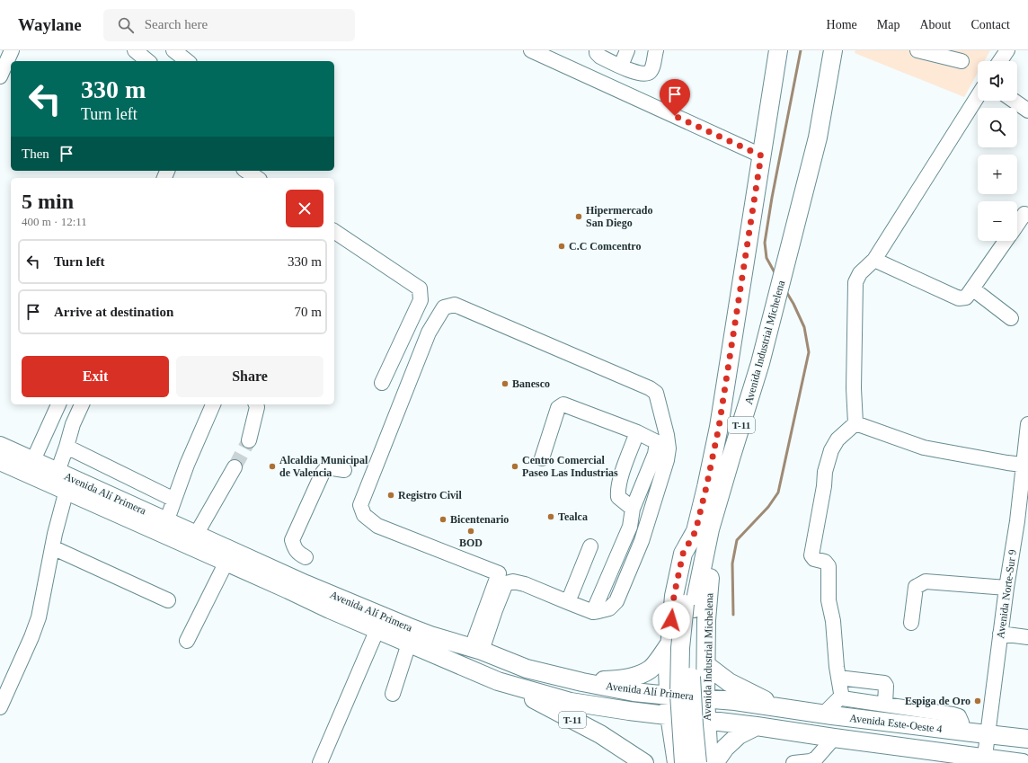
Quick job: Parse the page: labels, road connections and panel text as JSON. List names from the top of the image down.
{
  "streets": {
    "main road": [
      "Avenida Industrial Michelena",
      "T-11",
      "Avenida Alí Primera",
      "Avenida Este-Oeste 4"
    ],
    "street": ["Avenida Norte-Sur 9"]
  },
  "crossings": [
    ["Avenida Industrial Michelena", "T-11"],
    ["Avenida Industrial Michelena", "Avenida Alí Primera"],
    ["T-11", "Avenida Alí Primera"],
    ["Avenida Alí Primera", "Avenida Norte-Sur 9"],
    ["Avenida Alí Primera", "Avenida Este-Oeste 4"],
    ["Avenida Norte-Sur 9", "Avenida Este-Oeste 4"]
  ],
  "places": [
    "Hipermercado San Diego",
    "C.C Comcentro",
    "Banesco",
    "Alcaldia Municipal de Valencia",
    "Centro Comercial Paseo Las Industrias",
    "Registro Civil",
    "Tealca",
    "Bicentenario",
    "BOD",
    "Espiga de Oro"
  ],
  "page": {
    "header": "Waylane",
    "search": "Search here",
    "nav": [
      "Home",
      "Map",
      "About",
      "Contact"
    ],
    "map_buttons": ["+", "−"],
    "turn": ["330 m", "Turn left"],
    "then": "Then",
    "heading": ["5 min", "400 m · 12:11"],
    "list": [
      {
        "name": "Turn left",
        "value": "330 m"
      },
      {
        "name": "Arrive at destination",
        "value": "70 m"
      }
    ],
    "buttons": ["Exit", "Share"]
  }
}
